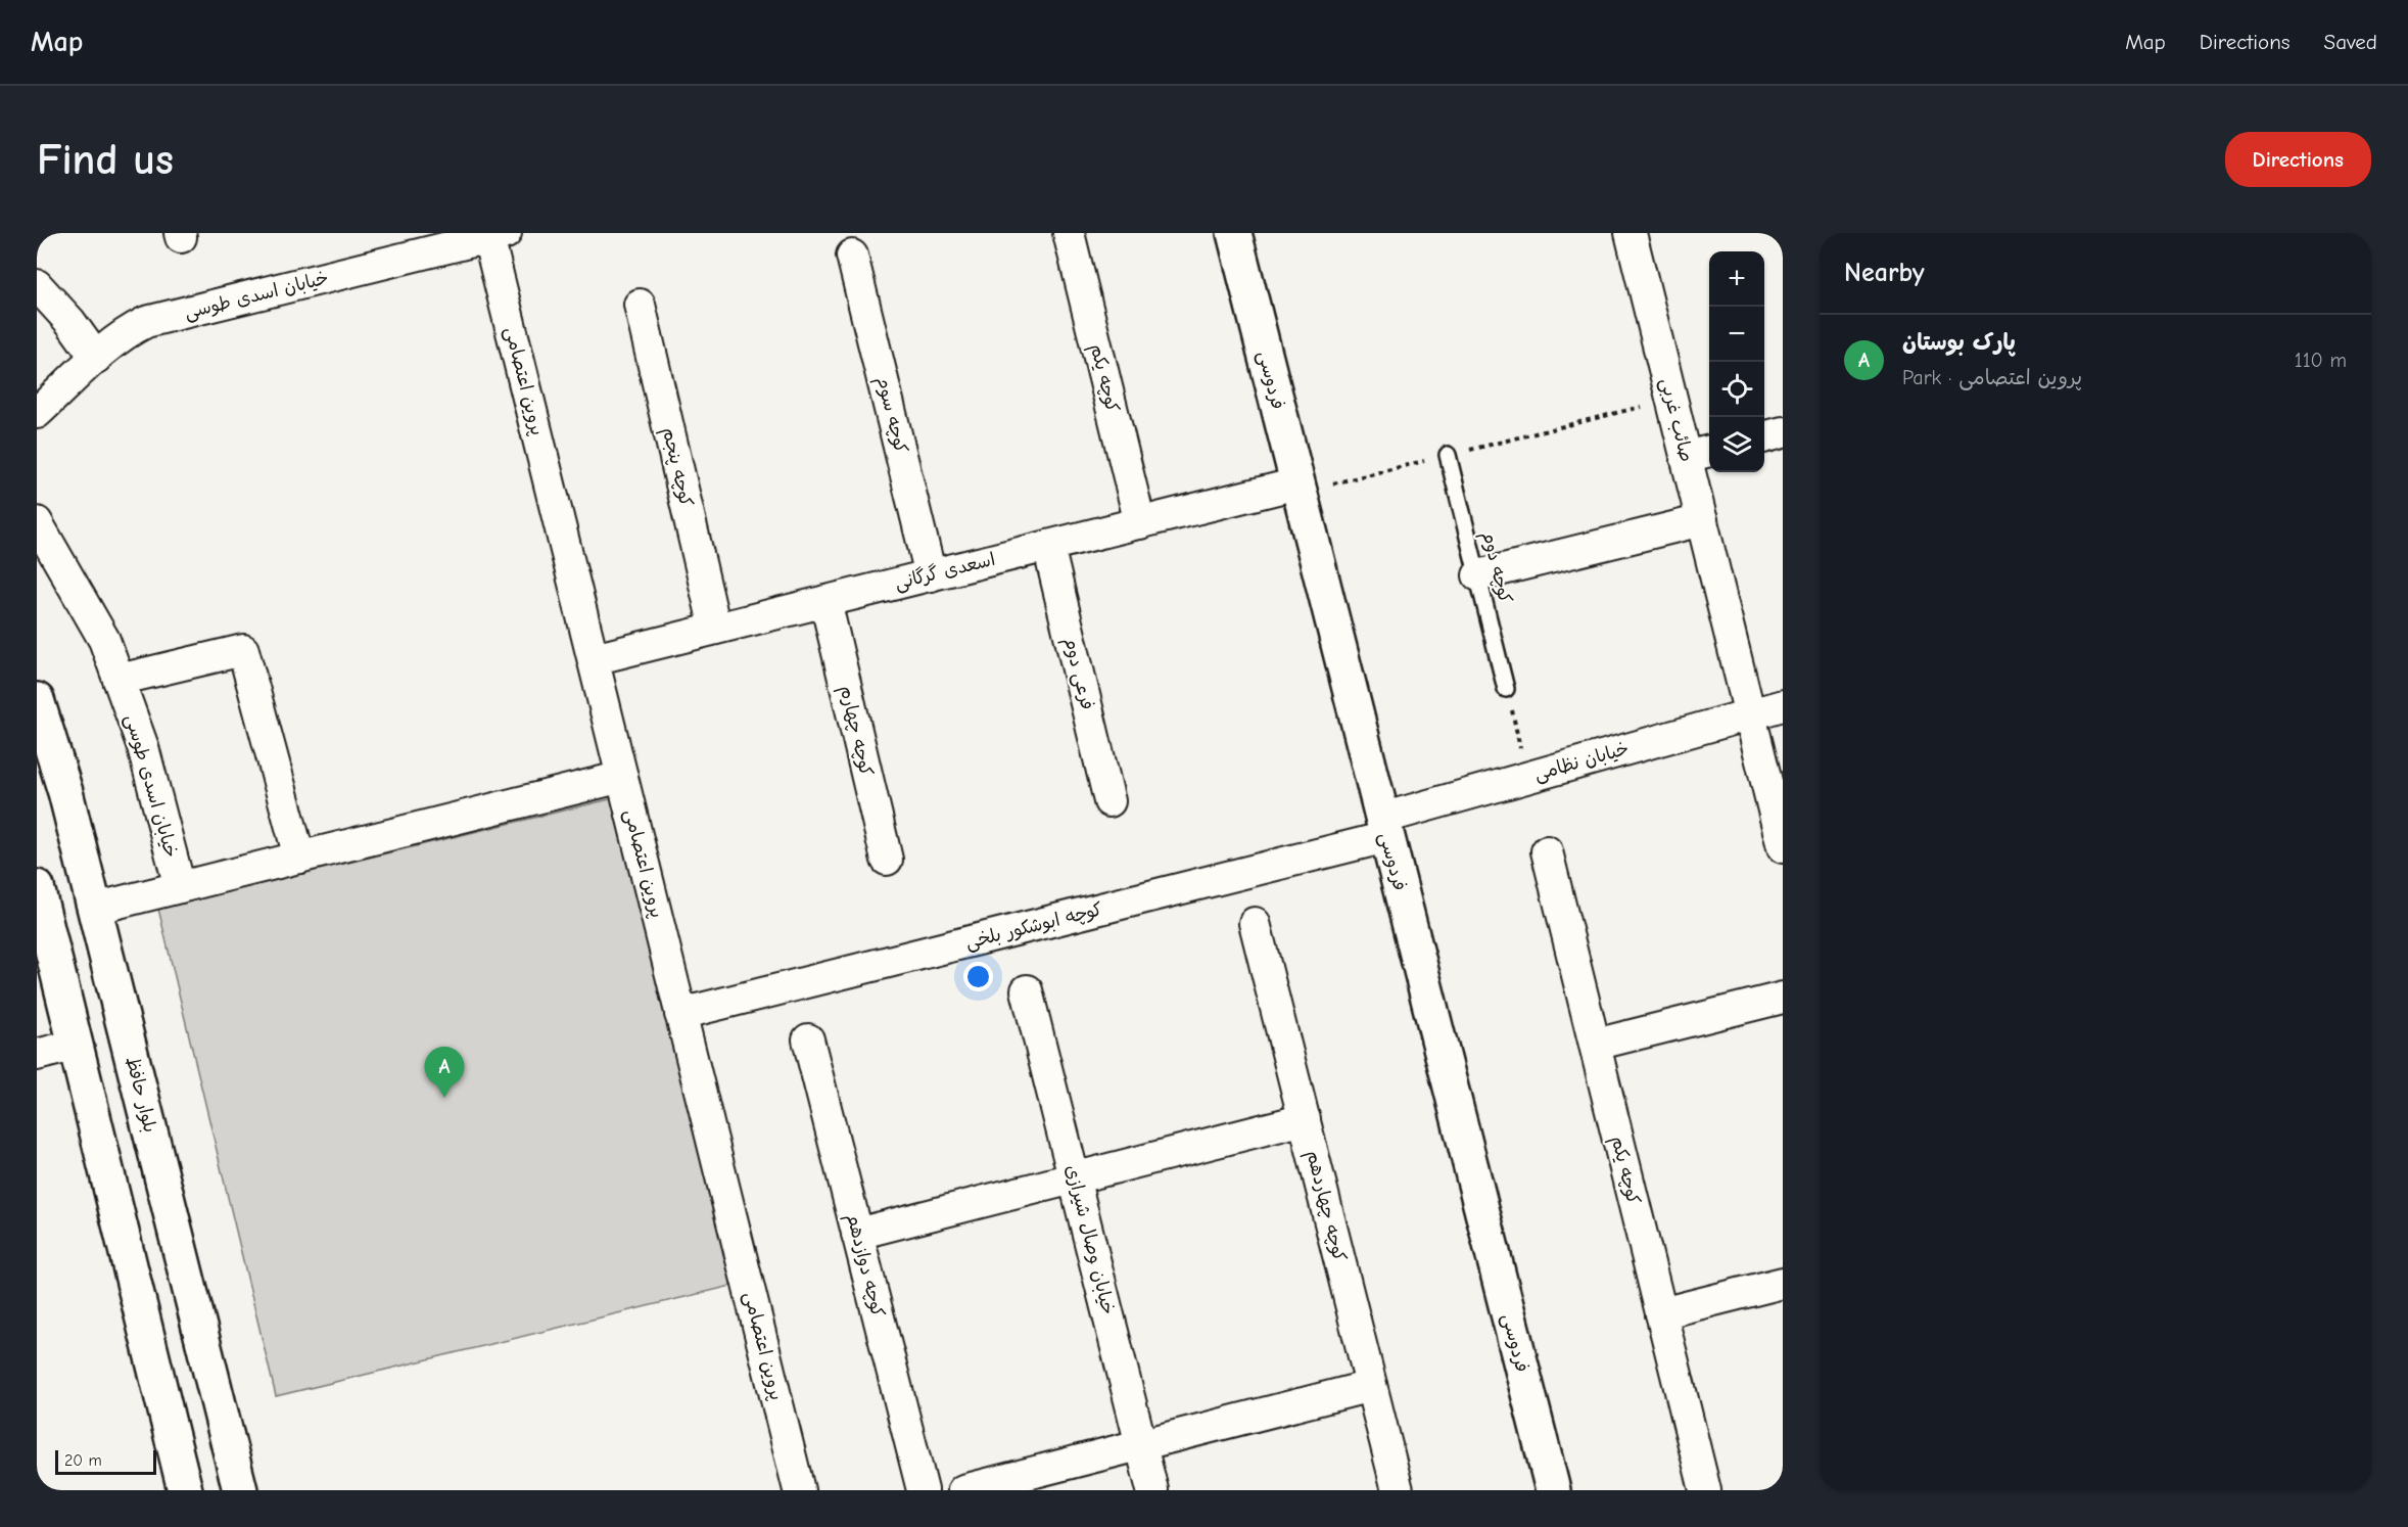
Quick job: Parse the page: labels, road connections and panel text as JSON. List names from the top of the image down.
{
  "streets": {
    "street": [
      "خیابان اسدی طوسی",
      "کوچه یکم",
      "فردوسی",
      "پروین اعتصامی",
      "کوچه سوم",
      "صائب غربی",
      "کوچه پنجم",
      "اسعدی گرگانی",
      "فرعی دوم",
      "کوچه چهارم",
      "خیابان نظامی",
      "کوچه ابوشکور بلخی",
      "بلوار حافظ",
      "کوچه چهاردهم",
      "خیابان وصال شیرازی",
      "کوچه دوازدهم"
    ],
    "lane": ["کوچه دوم"]
  },
  "crossings": [
    ["خیابان اسدی طوسی", "پروین اعتصامی"],
    ["کوچه یکم", "اسعدی گرگانی"],
    ["فردوسی", "اسعدی گرگانی"],
    ["فردوسی", "خیابان نظامی"],
    ["فردوسی", "کوچه ابوشکور بلخی"],
    ["پروین اعتصامی", "اسعدی گرگانی"],
    ["پروین اعتصامی", "کوچه ابوشکور بلخی"],
    ["کوچه سوم", "اسعدی گرگانی"],
    ["صائب غربی", "خیابان نظامی"],
    ["کوچه پنجم", "اسعدی گرگانی"],
    ["اسعدی گرگانی", "فرعی دوم"],
    ["اسعدی گرگانی", "کوچه چهارم"],
    ["خیابان نظامی", "کوچه ابوشکور بلخی"]
  ],
  "scale_bar": "20 m",
  "page": {
    "header": "Map",
    "nav": ["Map", "Directions", "Saved"],
    "buttons": "Directions",
    "title": "Find us",
    "heading": "Nearby",
    "map_buttons": ["+", "−"],
    "list": [
      {
        "mark": "A",
        "name": "پارک بوستان",
        "note": "Park · پروین اعتصامی",
        "value": "110 m"
      }
    ],
    "pins": "A",
    "scale": "20 m"
  }
}
